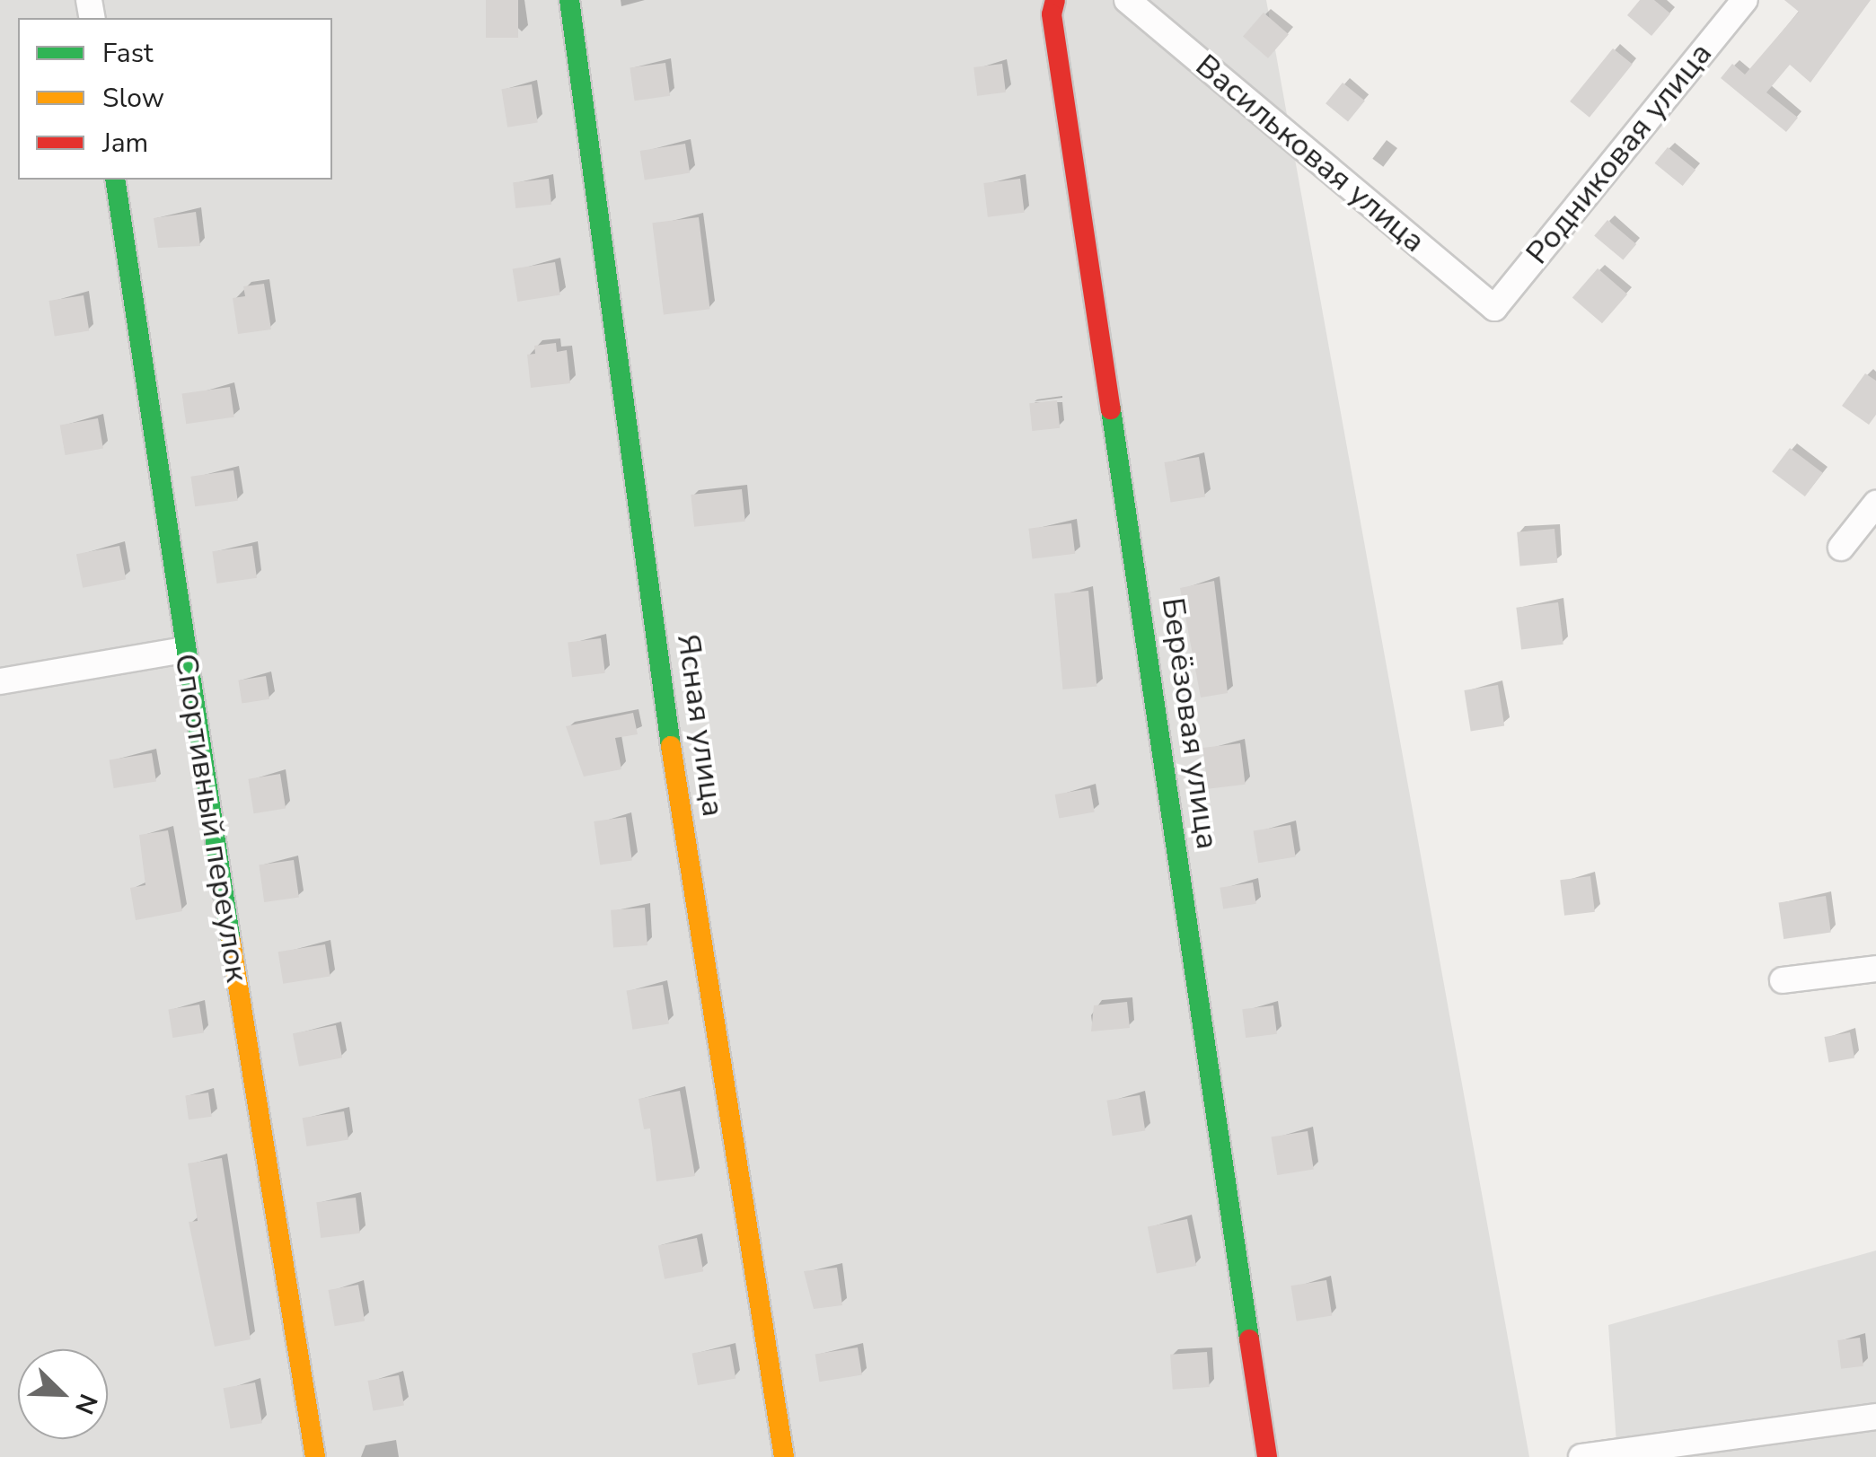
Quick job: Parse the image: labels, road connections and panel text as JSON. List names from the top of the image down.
{
  "streets": {
    "street": [
      "Васильковая улица",
      "Родниковая улица",
      "Берёзовая улица",
      "Ясная улица",
      "Спортивный переулок"
    ]
  },
  "crossings": [
    ["Васильковая улица", "Родниковая улица"]
  ],
  "legend": ["Fast", "Slow", "Jam"],
  "north": "bottom right"
}
